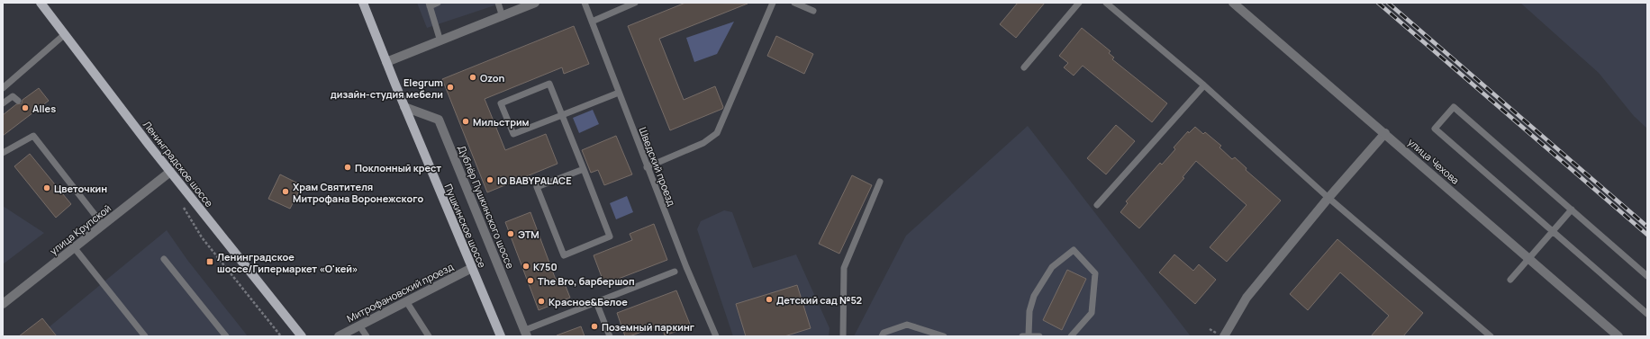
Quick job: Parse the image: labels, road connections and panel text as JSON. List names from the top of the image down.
{
  "streets": {
    "main road": ["Ленинградское шоссе", "Пушкинское шоссе"],
    "street": [
      "улица Чехова",
      "Дублёр Пушкинского шоссе",
      "улица Крупской",
      "Митрофановский проезд"
    ],
    "lane": ["Шведский проезд"]
  },
  "crossings": [
    ["Ленинградское шоссе", "улица Крупской"],
    ["Дублёр Пушкинского шоссе", "Пушкинское шоссе"],
    ["Пушкинское шоссе", "Митрофановский проезд"]
  ],
  "places": {
    "other": [
      "Ozon",
      "Elegrum дизайн-студия мебели",
      "Alles",
      "Мильстрим",
      "Поклонный крест",
      "IQ BABYPALACE",
      "Цветочкин",
      "Храм Святителя Митрофана Воронежского",
      "ЭТМ",
      "К750",
      "The Bro, барбершоп",
      "Детский сад №52",
      "Красное&Белое",
      "Поземный паркинг"
    ],
    "transit": ["Ленинградское шоссе/Гипермаркет «О'кей»"]
  }
}
